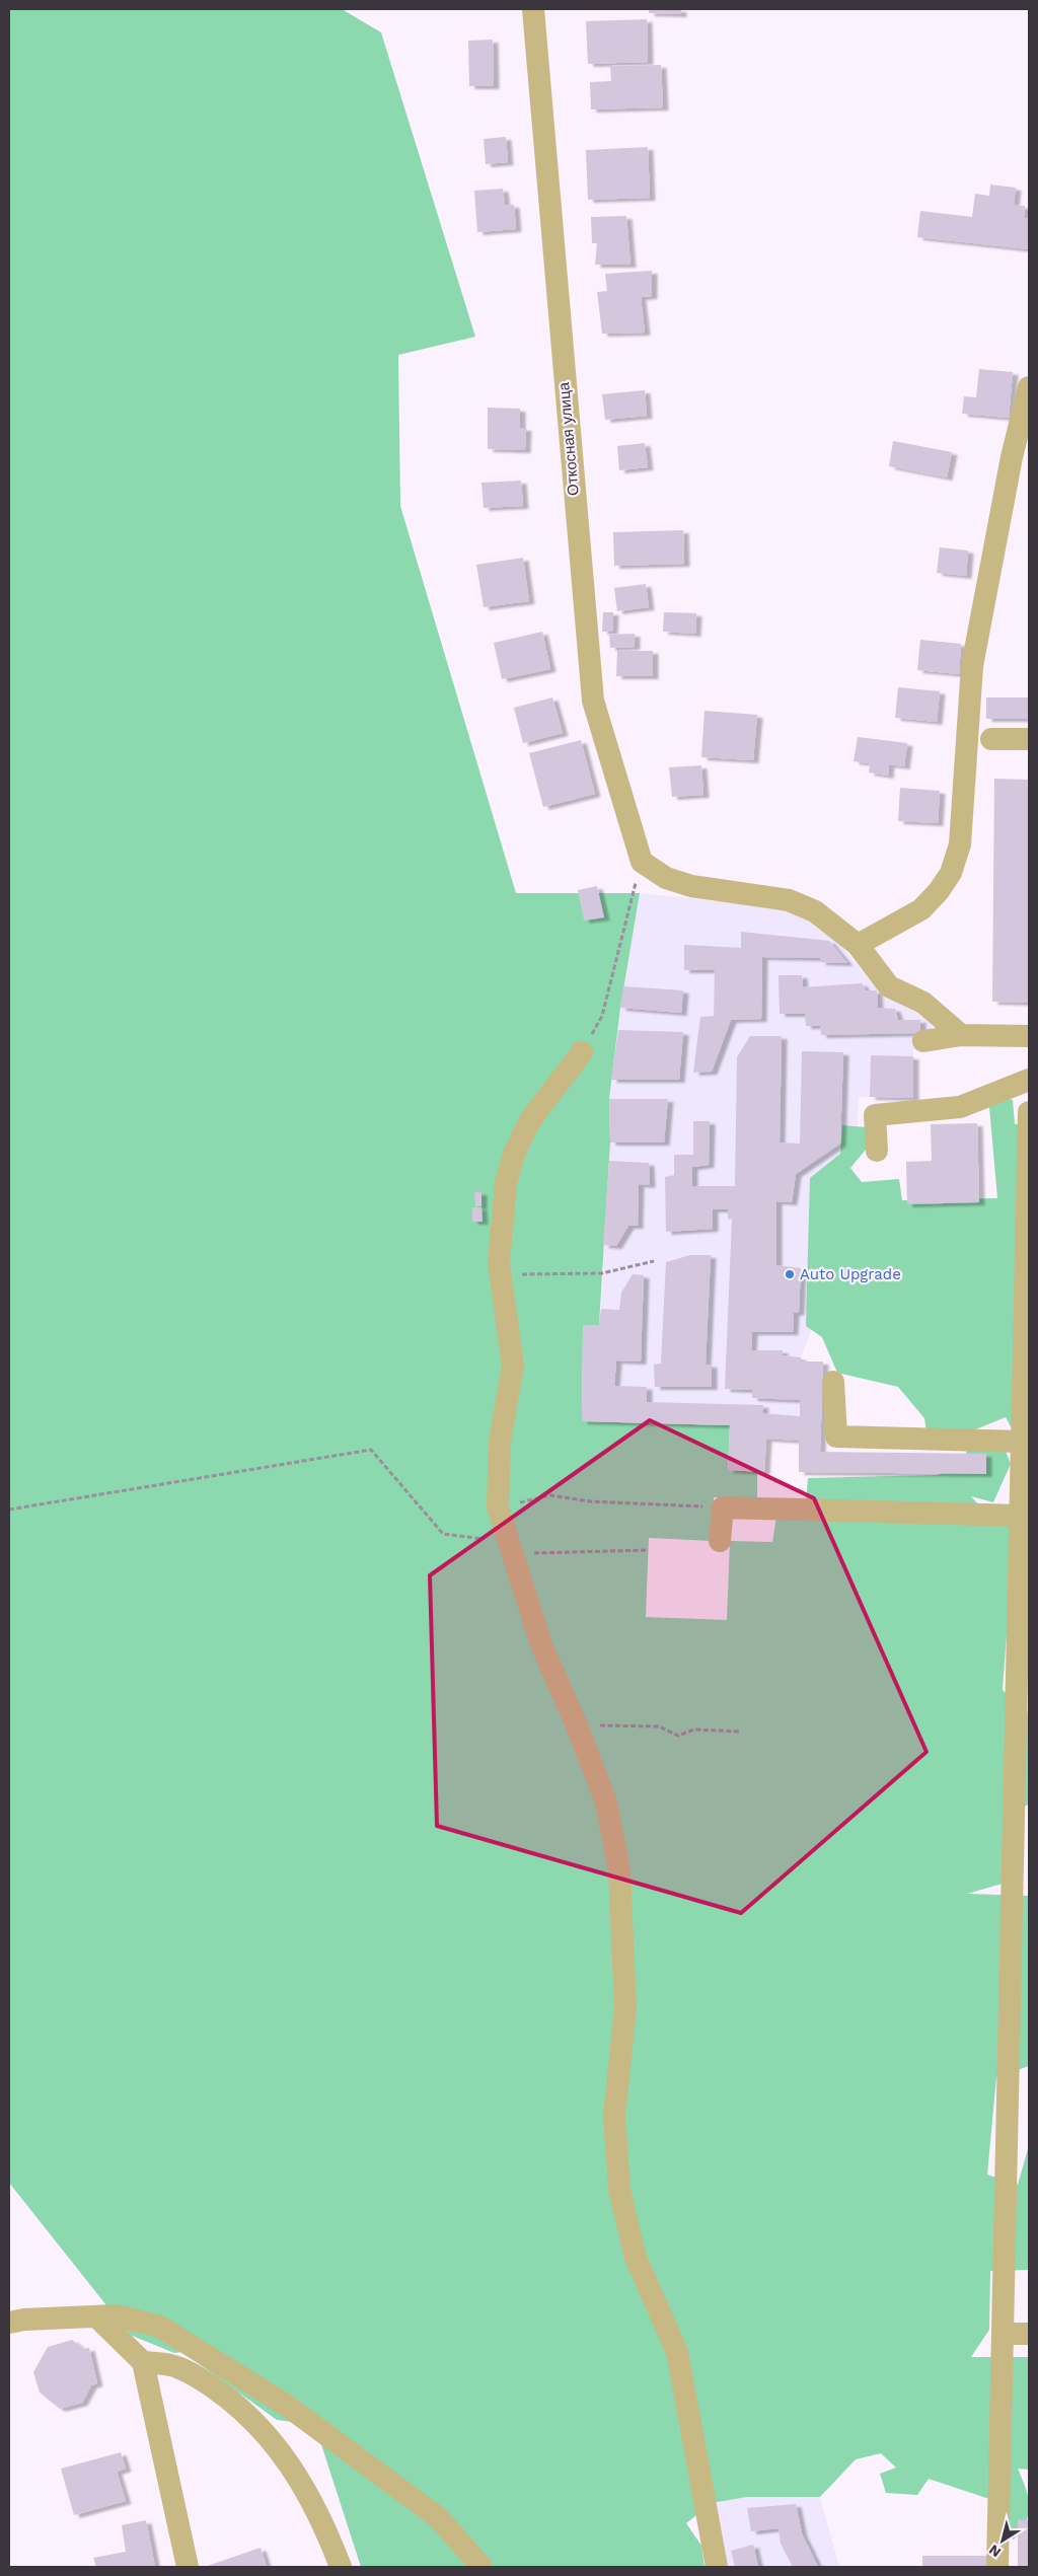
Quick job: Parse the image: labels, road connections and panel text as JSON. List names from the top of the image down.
{
  "streets": {
    "street": ["Откосная улица"]
  },
  "places": ["Auto Upgrade"],
  "north": "bottom left"
}
